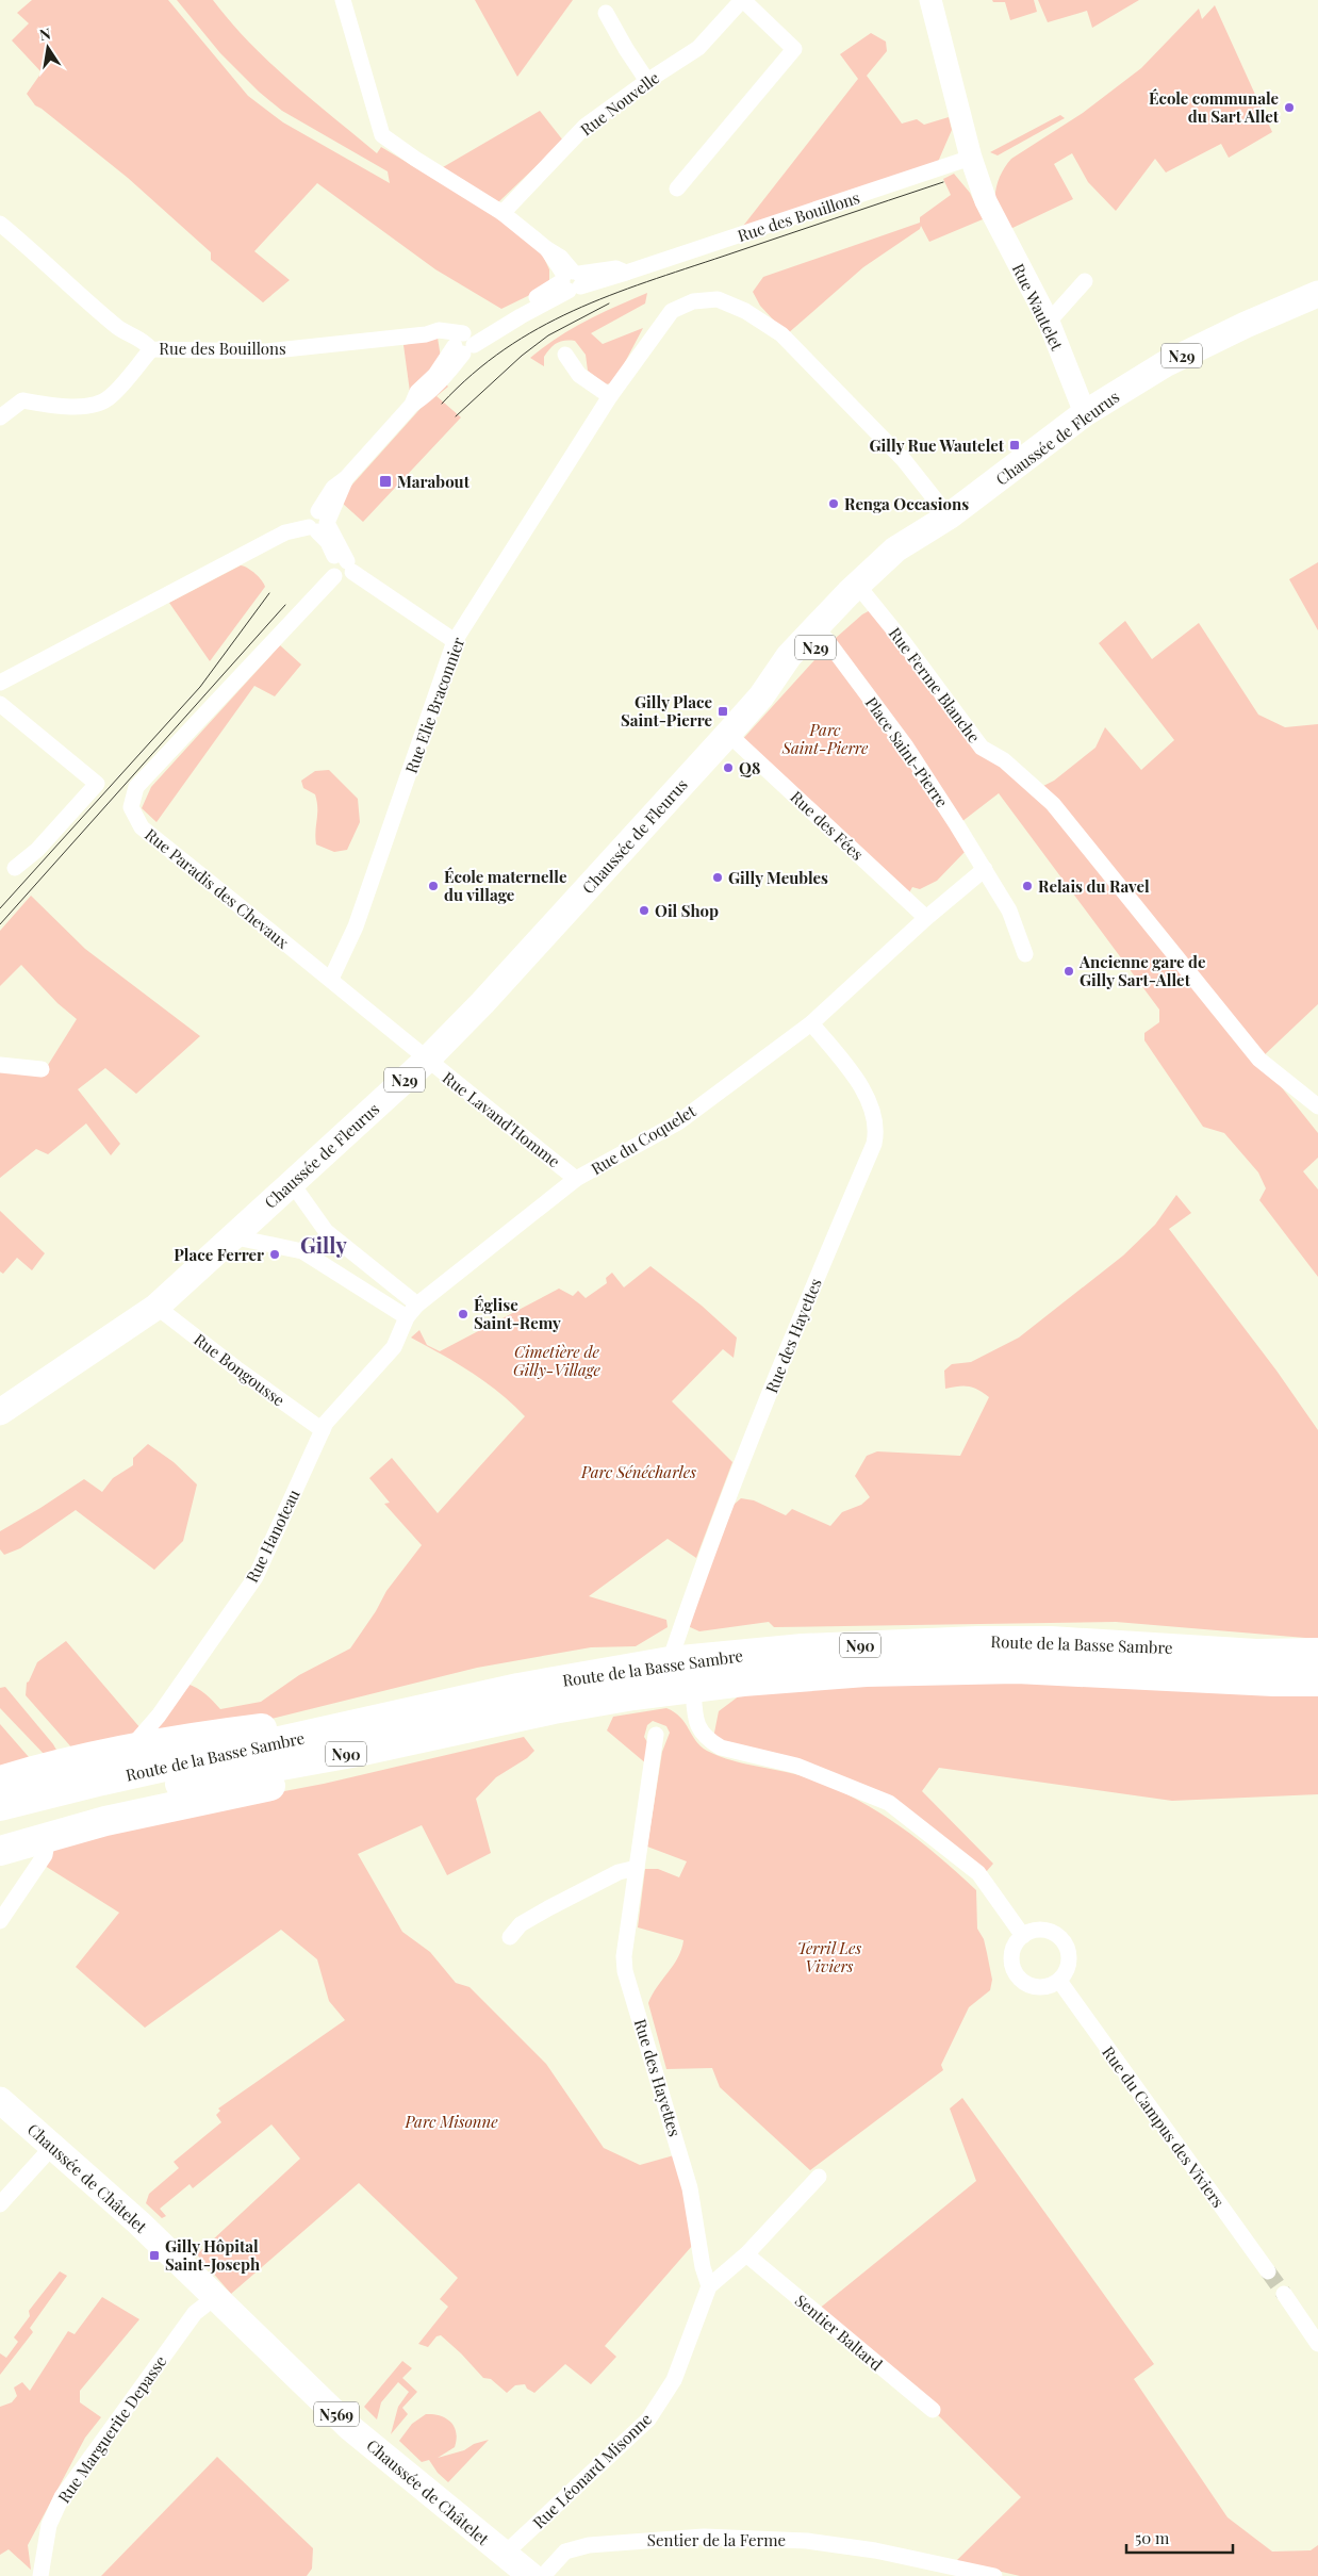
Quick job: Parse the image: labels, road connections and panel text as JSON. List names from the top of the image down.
{
  "streets": {
    "highway": ["Route de la Basse Sambre", "N90"],
    "main road": [
      "N29",
      "Chaussée de Fleurus",
      "Chaussée de Châtelet",
      "N569"
    ],
    "street": [
      "Rue Nouvelle",
      "Rue des Bouillons",
      "Rue Wautelet",
      "Rue Ferme Blanche",
      "Rue Elie Braconnier",
      "Place Saint-Pierre",
      "Rue des Fées",
      "Rue Paradis des Chevaux",
      "Rue Lavand'Homme",
      "Rue du Coquelet",
      "Rue des Hayettes",
      "Rue Bongousse",
      "Rue Hanoteau",
      "Rue du Campus des Viviers",
      "Sentier Baltard",
      "Rue Marguerite Depasse",
      "Rue Léonard Misonne",
      "Sentier de la Ferme"
    ]
  },
  "crossings": [
    ["Rue des Bouillons", "Rue Wautelet"],
    ["Rue Wautelet", "Chaussée de Fleurus"],
    ["Chaussée de Fleurus", "Rue Ferme Blanche"],
    ["Chaussée de Fleurus", "Rue Elie Braconnier"],
    ["Chaussée de Fleurus", "Place Saint-Pierre"],
    ["Chaussée de Fleurus", "Rue des Fées"],
    ["Chaussée de Fleurus", "Rue Paradis des Chevaux"],
    ["Chaussée de Fleurus", "Rue Lavand'Homme"],
    ["Chaussée de Fleurus", "Rue Bongousse"],
    ["Rue Elie Braconnier", "Rue Paradis des Chevaux"],
    ["Place Saint-Pierre", "Rue du Coquelet"],
    ["Rue des Fées", "Rue du Coquelet"],
    ["Rue Paradis des Chevaux", "Rue Lavand'Homme"],
    ["Rue Lavand'Homme", "Rue du Coquelet"],
    ["Rue du Coquelet", "Rue des Hayettes"],
    ["Rue du Coquelet", "Rue Hanoteau"],
    ["Rue des Hayettes", "Route de la Basse Sambre"],
    ["Rue des Hayettes", "Rue Léonard Misonne"],
    ["Rue Bongousse", "Rue Hanoteau"],
    ["Chaussée de Châtelet", "Rue Marguerite Depasse"],
    ["Chaussée de Châtelet", "Rue Léonard Misonne"],
    ["Chaussée de Châtelet", "Sentier de la Ferme"],
    ["Sentier Baltard", "Rue Léonard Misonne"],
    ["Rue Léonard Misonne", "Sentier de la Ferme"]
  ],
  "districts": ["Gilly"],
  "parks": [
    "Parc Saint-Pierre",
    "Cimetière de Gilly-Village",
    "Parc Sénécharles",
    "Terril Les Viviers",
    "Parc Misonne"
  ],
  "places": {
    "other": [
      "École communale du Sart Allet",
      "Renga Occasions",
      "Q8",
      "Gilly Meubles",
      "École maternelle du village",
      "Relais du Ravel",
      "Oil Shop",
      "Ancienne gare de Gilly Sart-Allet",
      "Place Ferrer",
      "Église Saint-Remy"
    ],
    "transit": [
      "Gilly Rue Wautelet",
      "Marabout",
      "Gilly Place Saint-Pierre",
      "Gilly Hôpital Saint-Joseph"
    ]
  },
  "scale_bar": "50 m",
  "north": "top"
}
